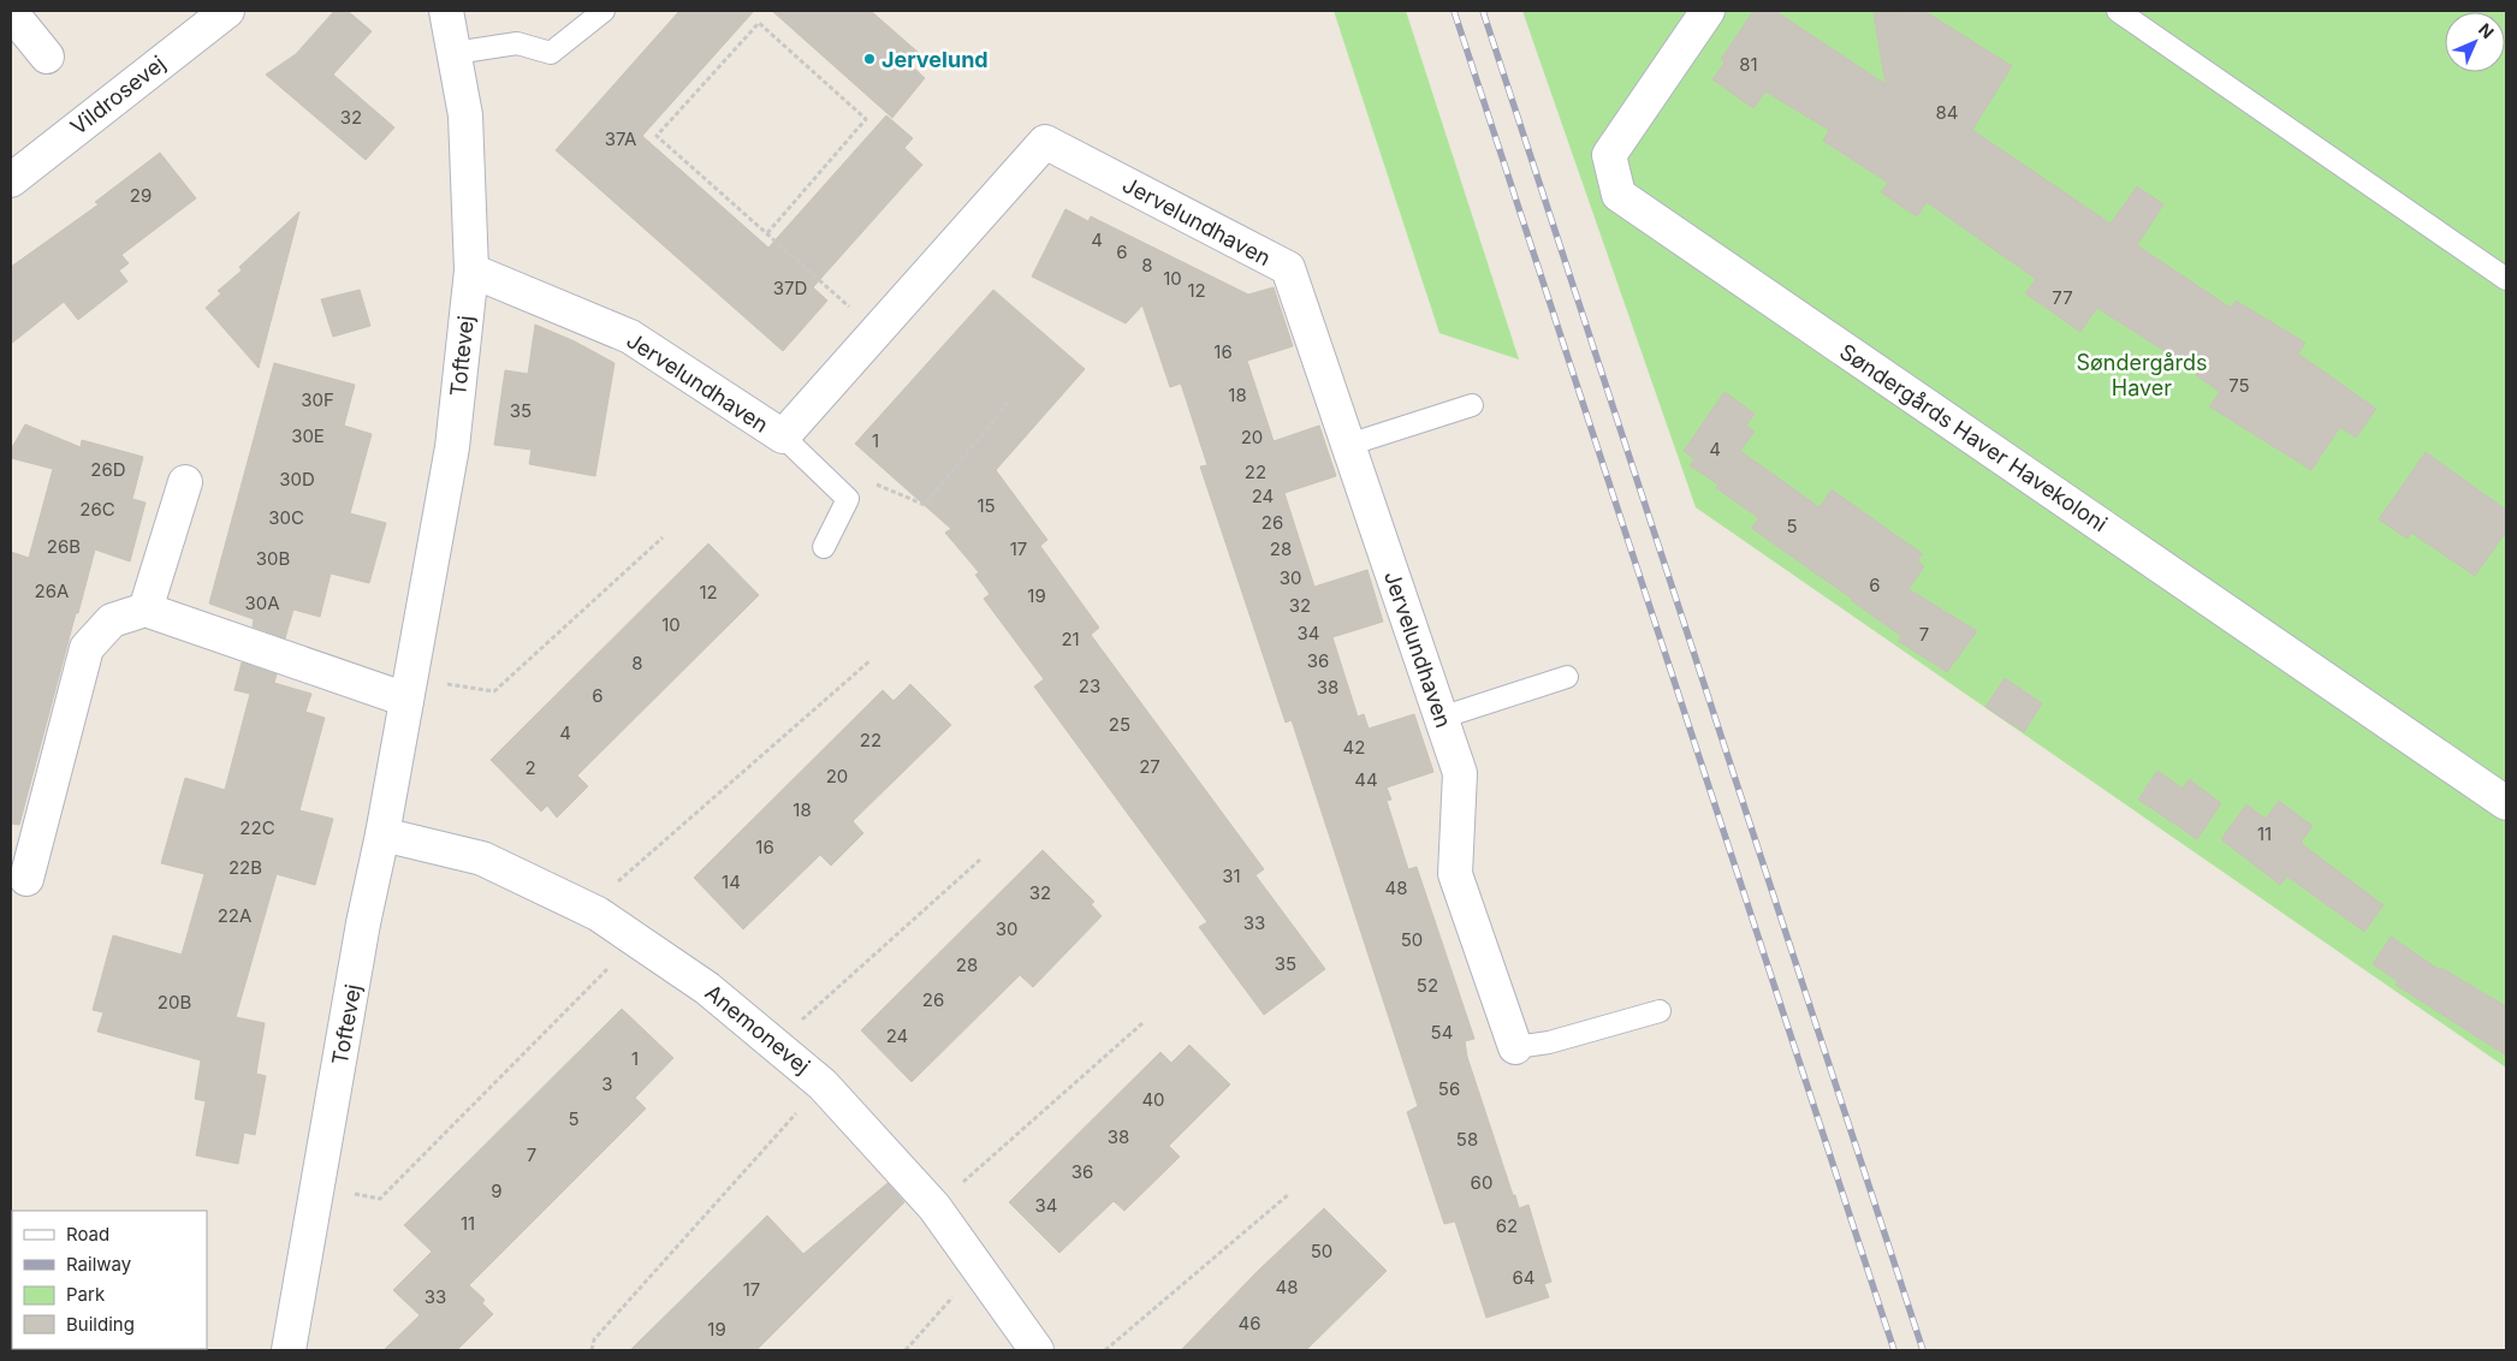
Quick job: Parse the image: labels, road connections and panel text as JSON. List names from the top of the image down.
{
  "streets": {
    "street": [
      "Vildrosevej",
      "Jervelundhaven",
      "Toftevej",
      "Søndergårds Haver Havekoloni",
      "Anemonevej"
    ]
  },
  "crossings": [
    ["Jervelundhaven", "Toftevej"],
    ["Toftevej", "Anemonevej"]
  ],
  "parks": ["Søndergårds Haver"],
  "places": ["Jervelund"],
  "house_numbers": [
    "81",
    "84",
    "32",
    "37A",
    "29",
    "4",
    "6",
    "8",
    "10",
    "37D",
    "12",
    "77",
    "16",
    "75",
    "18",
    "30F",
    "35",
    "30E",
    "20",
    "1",
    "4",
    "26D",
    "22",
    "30D",
    "24",
    "15",
    "26C",
    "30C",
    "26",
    "5",
    "26B",
    "17",
    "28",
    "30B",
    "30",
    "6",
    "26A",
    "12",
    "19",
    "30A",
    "32",
    "10",
    "34",
    "7",
    "21",
    "36",
    "8",
    "23",
    "38",
    "6",
    "25",
    "4",
    "22",
    "42",
    "27",
    "2",
    "20",
    "44",
    "18",
    "22C",
    "11",
    "16",
    "22B",
    "31",
    "14",
    "48",
    "32",
    "22A",
    "33",
    "30",
    "50",
    "35",
    "28",
    "52",
    "26",
    "20B",
    "54",
    "24",
    "1",
    "3",
    "56",
    "40",
    "5",
    "38",
    "58",
    "7",
    "36",
    "60",
    "9",
    "34",
    "11",
    "62",
    "50",
    "64",
    "48",
    "17",
    "33",
    "46",
    "19"
  ],
  "legend": [
    "Road",
    "Railway",
    "Park",
    "Building"
  ],
  "north": "top right"
}
